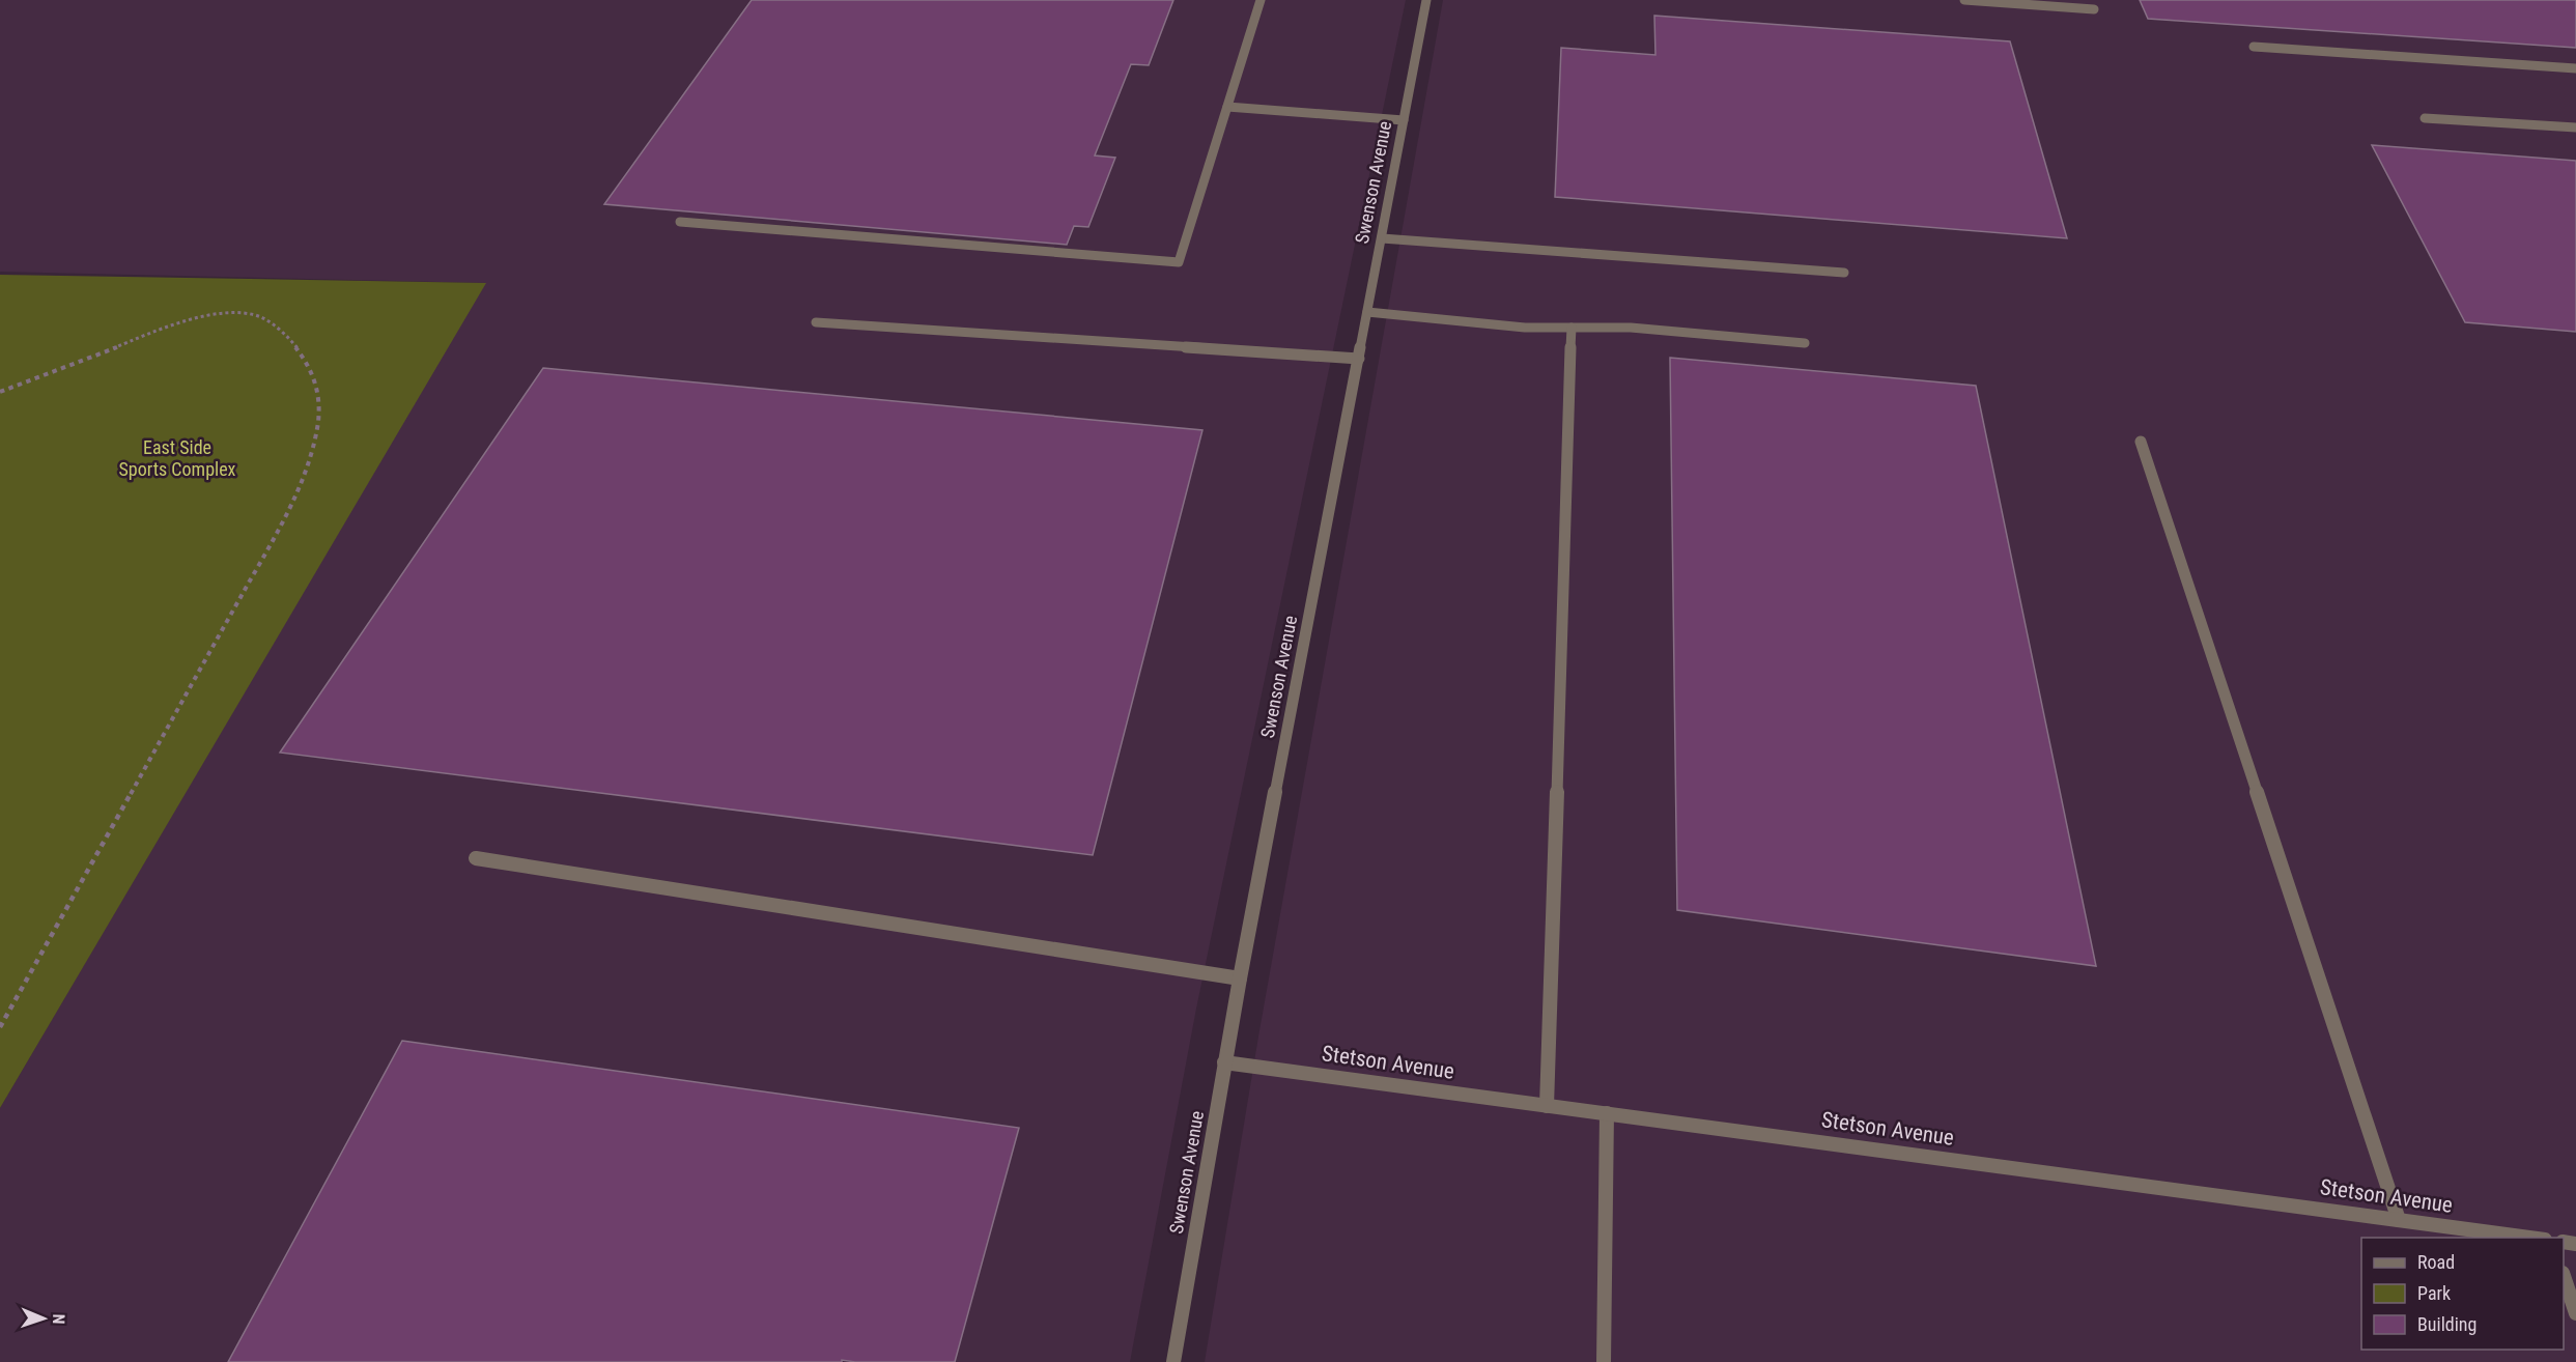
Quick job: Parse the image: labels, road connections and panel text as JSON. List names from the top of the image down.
{
  "streets": {
    "street": ["Swenson Avenue", "Stetson Avenue"]
  },
  "crossings": [
    ["Swenson Avenue", "Stetson Avenue"]
  ],
  "parks": ["East Side Sports Complex"],
  "legend": ["Road", "Park", "Building"],
  "north": "right"
}
